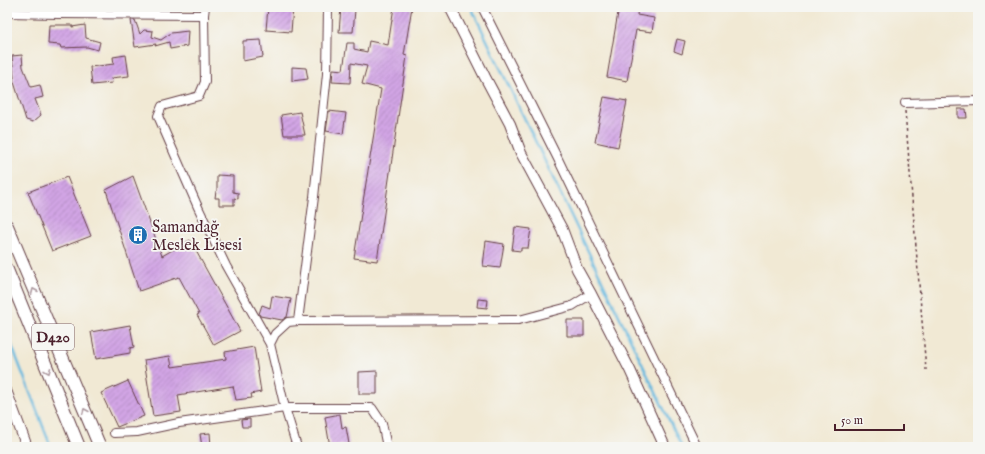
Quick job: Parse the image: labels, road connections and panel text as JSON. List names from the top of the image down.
{
  "streets": {
    "main road": ["D420"]
  },
  "places": {
    "building": ["Samandağ Meslek Lisesi"]
  },
  "scale_bar": "50 m"
}
